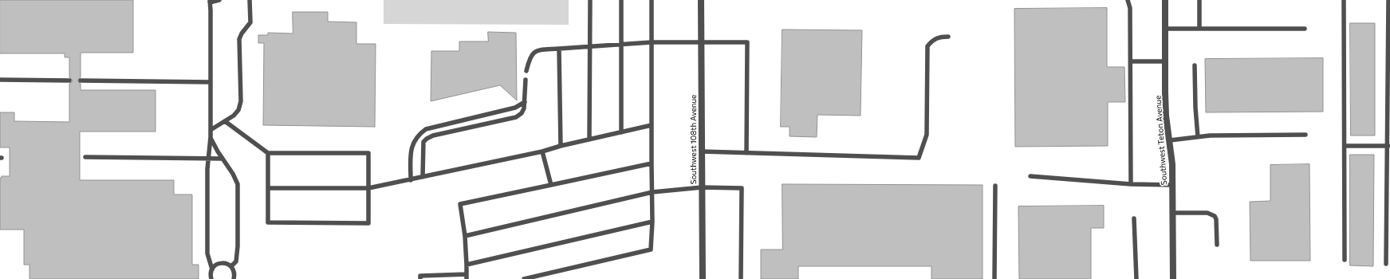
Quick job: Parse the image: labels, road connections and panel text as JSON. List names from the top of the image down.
{
  "streets": {
    "street": ["Southwest 108th Avenue", "Southwest Teton Avenue"]
  }
}
